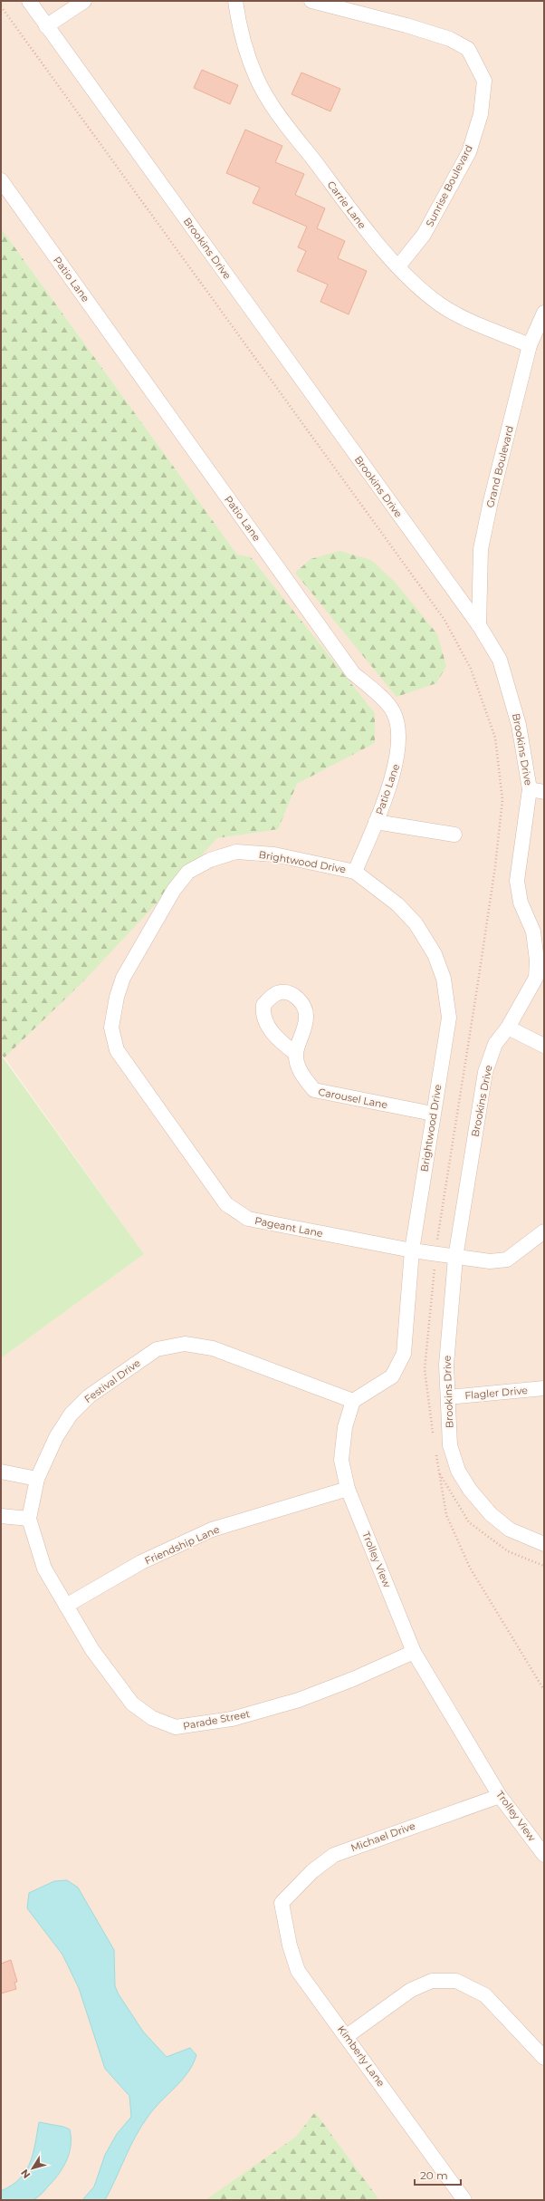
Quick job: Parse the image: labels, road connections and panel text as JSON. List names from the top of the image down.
{
  "streets": {
    "street": [
      "Sunrise Boulevard",
      "Carrie Lane",
      "Brookins Drive",
      "Patio Lane",
      "Grand Boulevard",
      "Brightwood Drive",
      "Carousel Lane",
      "Pageant Lane",
      "Festival Drive",
      "Flagler Drive",
      "Friendship Lane",
      "Trolley View",
      "Parade Street",
      "Michael Drive",
      "Kimberly Lane"
    ]
  },
  "crossings": [
    ["Sunrise Boulevard", "Carrie Lane"],
    ["Carrie Lane", "Grand Boulevard"],
    ["Brookins Drive", "Grand Boulevard"],
    ["Brookins Drive", "Pageant Lane"],
    ["Brookins Drive", "Flagler Drive"],
    ["Patio Lane", "Brightwood Drive"],
    ["Brightwood Drive", "Carousel Lane"],
    ["Brightwood Drive", "Pageant Lane"],
    ["Festival Drive", "Friendship Lane"],
    ["Festival Drive", "Trolley View"],
    ["Festival Drive", "Parade Street"],
    ["Friendship Lane", "Trolley View"],
    ["Friendship Lane", "Parade Street"],
    ["Trolley View", "Parade Street"],
    ["Trolley View", "Michael Drive"],
    ["Michael Drive", "Kimberly Lane"]
  ],
  "scale_bar": "20 m",
  "north": "bottom left"
}
